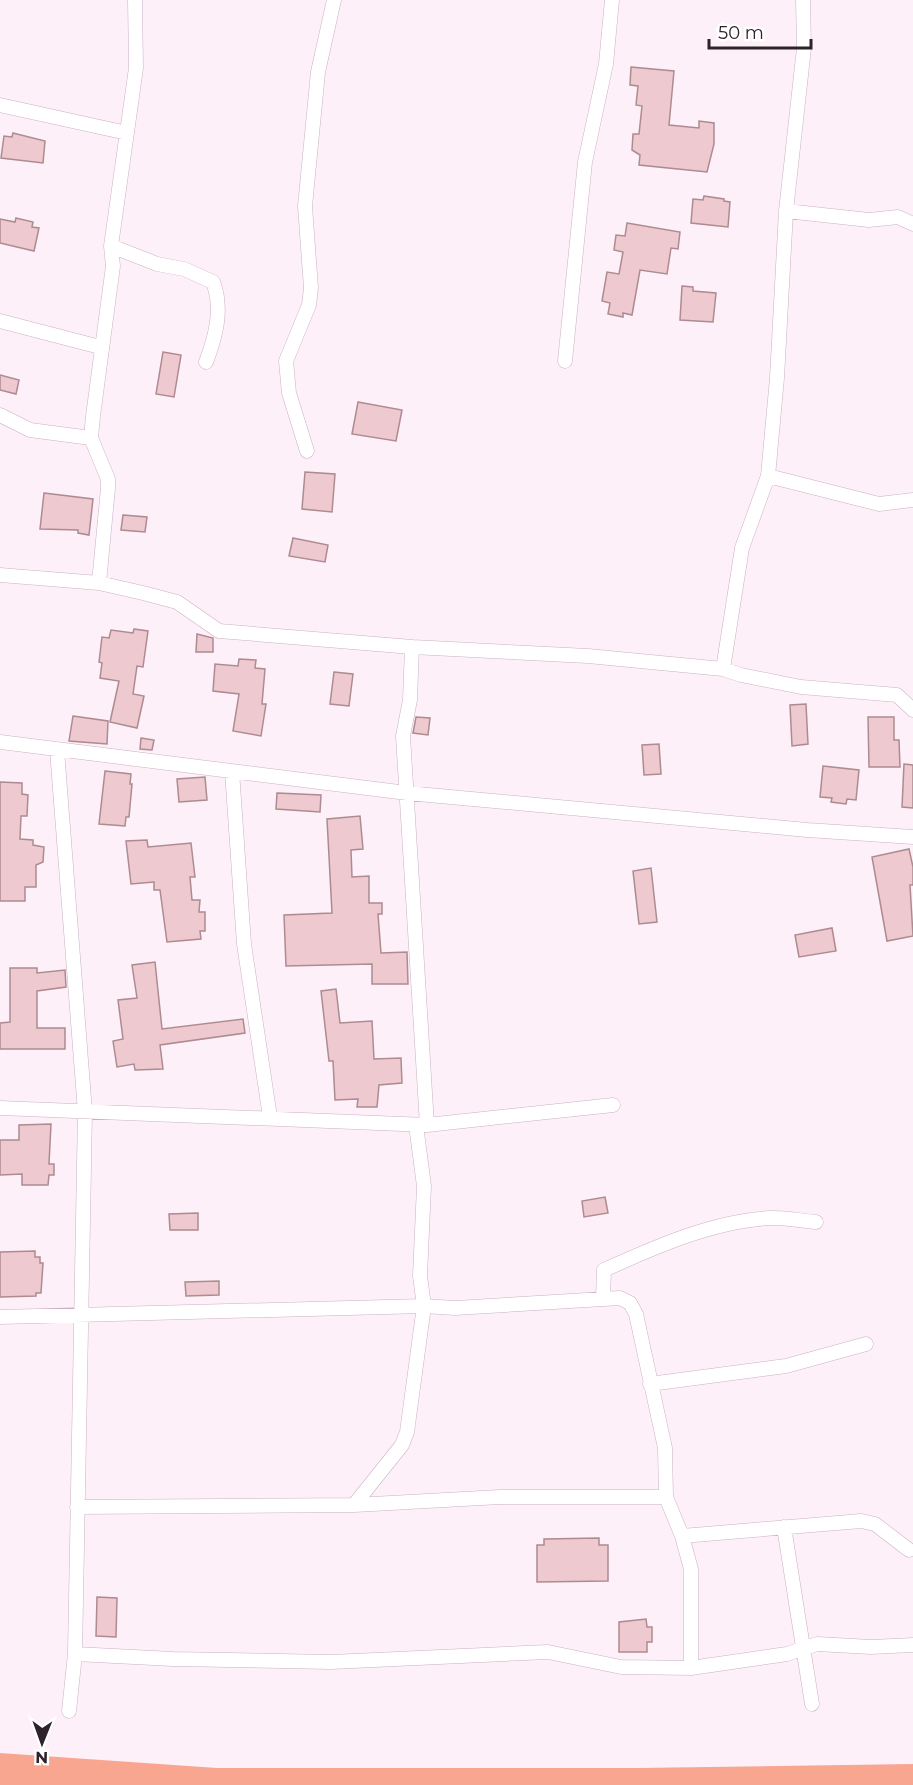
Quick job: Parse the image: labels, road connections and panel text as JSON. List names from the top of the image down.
{
  "scale_bar": "50 m",
  "north": "bottom"
}
